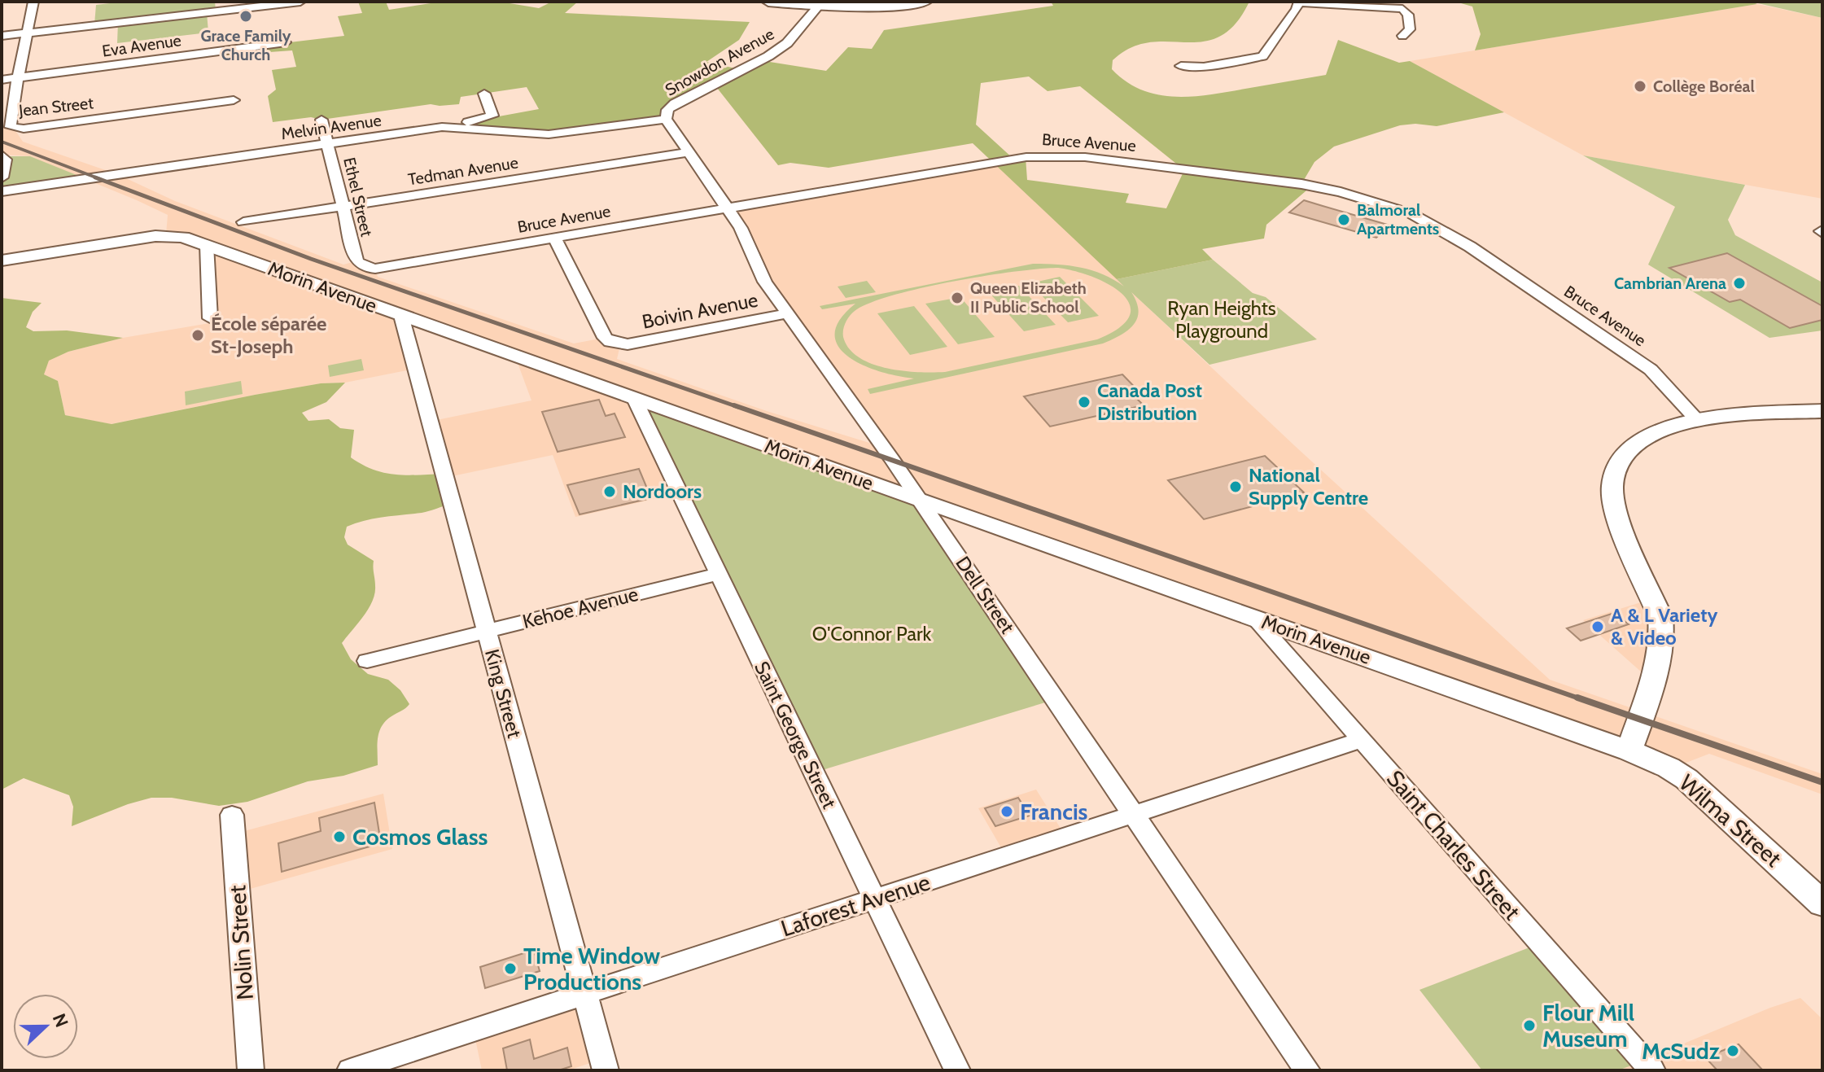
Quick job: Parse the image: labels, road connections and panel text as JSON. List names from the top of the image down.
{
  "streets": {
    "street": [
      "Eva Avenue",
      "Snowdon Avenue",
      "Jean Street",
      "Melvin Avenue",
      "Bruce Avenue",
      "Tedman Avenue",
      "Ethel Street",
      "Morin Avenue",
      "Boivin Avenue",
      "Dell Street",
      "Kehoe Avenue",
      "King Street",
      "Saint George Street",
      "Wilma Street",
      "Saint Charles Street",
      "Laforest Avenue",
      "Nolin Street"
    ]
  },
  "crossings": [
    ["Eva Avenue", "Jean Street"],
    ["Snowdon Avenue", "Melvin Avenue"],
    ["Snowdon Avenue", "Dell Street"],
    ["Melvin Avenue", "Ethel Street"],
    ["Melvin Avenue", "Dell Street"],
    ["Bruce Avenue", "Ethel Street"],
    ["Bruce Avenue", "Boivin Avenue"],
    ["Bruce Avenue", "Dell Street"],
    ["Tedman Avenue", "Ethel Street"],
    ["Tedman Avenue", "Dell Street"],
    ["Morin Avenue", "Dell Street"],
    ["Morin Avenue", "King Street"],
    ["Morin Avenue", "Saint George Street"],
    ["Morin Avenue", "Wilma Street"],
    ["Morin Avenue", "Saint Charles Street"],
    ["Boivin Avenue", "Dell Street"],
    ["Dell Street", "Laforest Avenue"],
    ["Kehoe Avenue", "King Street"],
    ["Kehoe Avenue", "Saint George Street"],
    ["King Street", "Laforest Avenue"],
    ["Saint George Street", "Laforest Avenue"],
    ["Saint Charles Street", "Laforest Avenue"]
  ],
  "parks": ["Ryan Heights Playground", "O'Connor Park"],
  "places": [
    "Grace Family Church",
    "Collège Boréal",
    "Balmoral Apartments",
    "Cambrian Arena",
    "Queen Elizabeth II Public School",
    "École séparée St-Joseph",
    "Canada Post Distribution",
    "National Supply Centre",
    "Nordoors",
    "A & L Variety & Video",
    "Francis",
    "Cosmos Glass",
    "Time Window Productions",
    "Flour Mill Museum",
    "McSudz"
  ],
  "north": "right"
}
